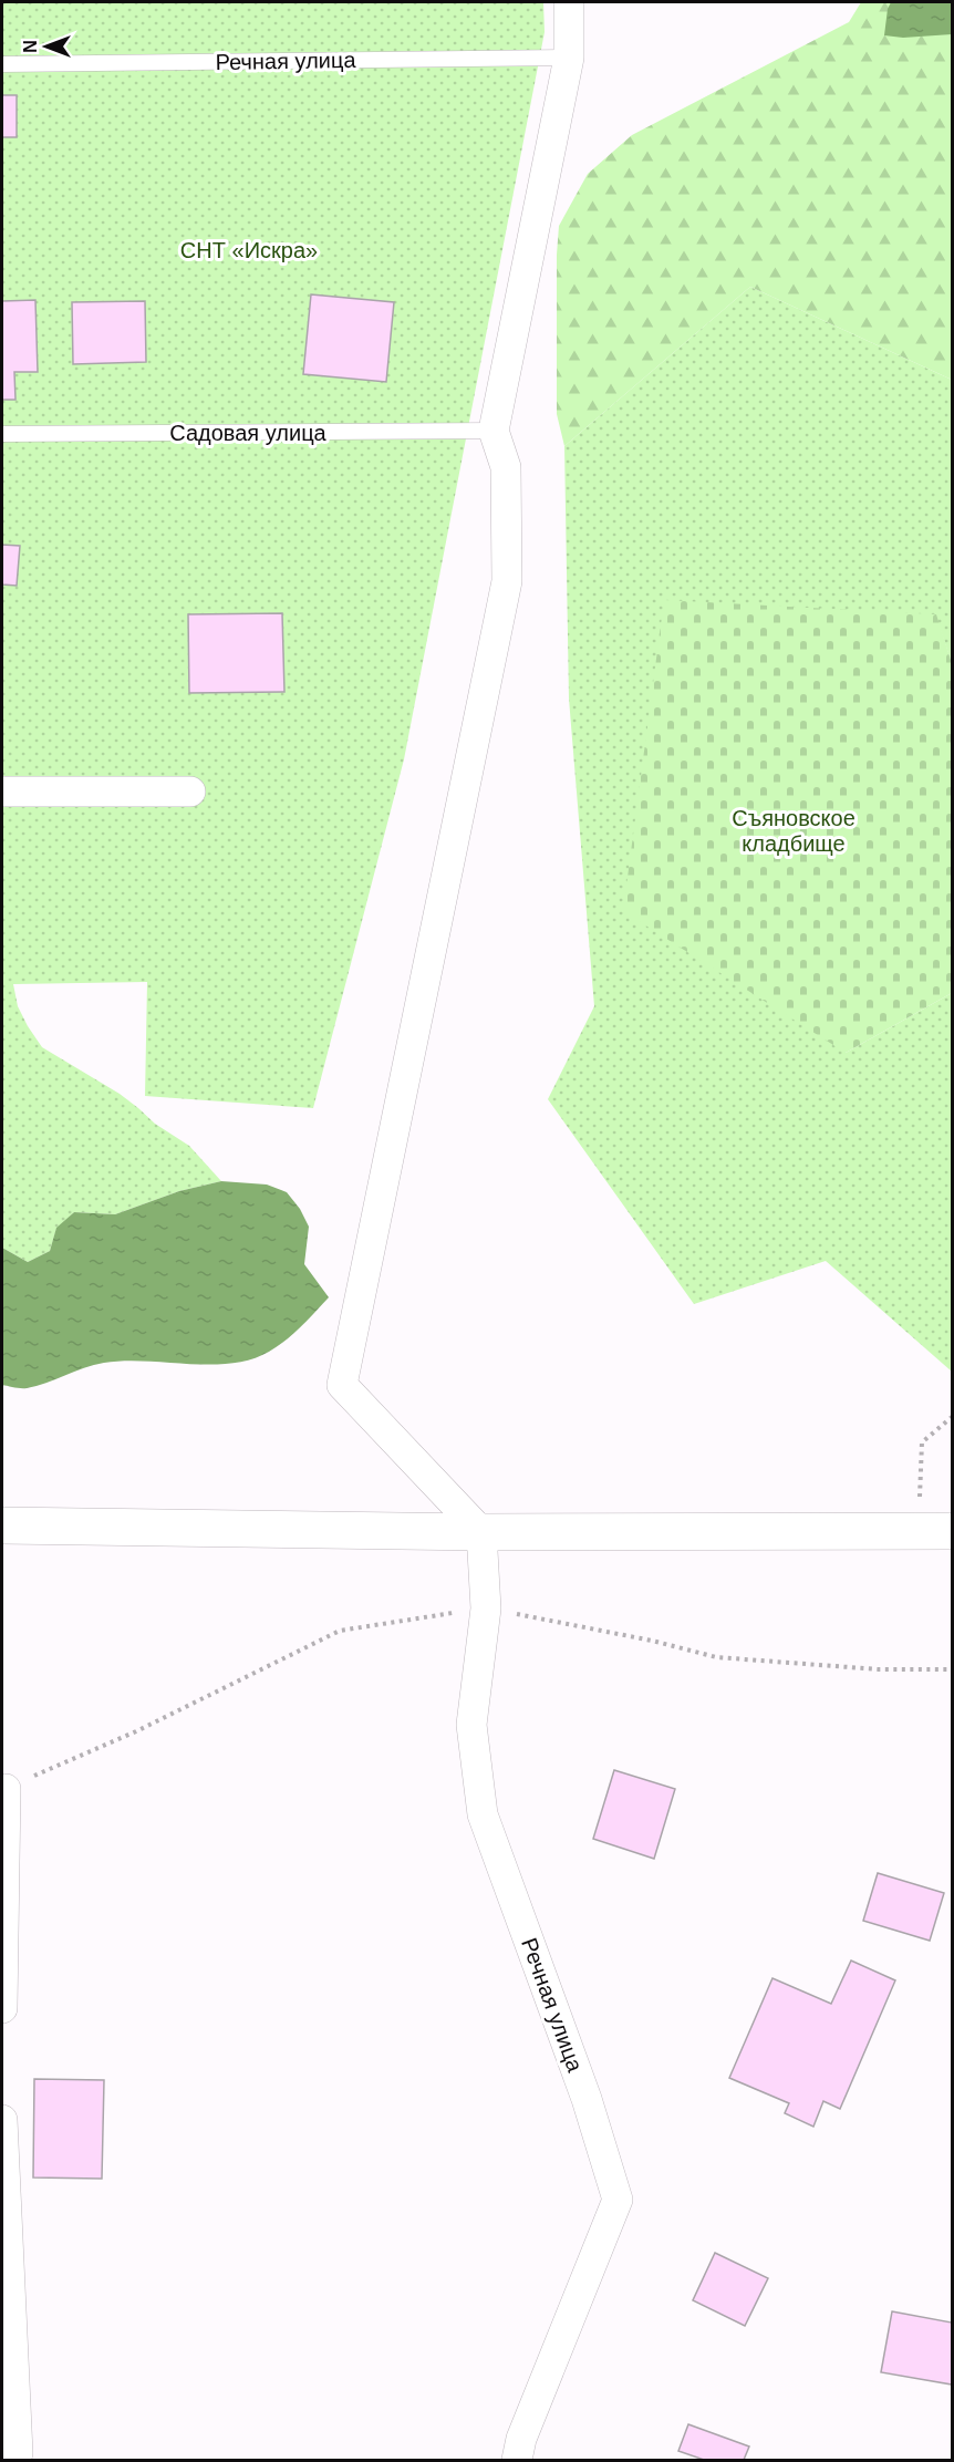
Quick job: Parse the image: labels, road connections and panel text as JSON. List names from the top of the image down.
{
  "streets": {
    "street": ["Речная улица"],
    "lane": ["Садовая улица"]
  },
  "parks": ["СНТ «Искра»", "Съяновское кладбище"],
  "north": "left"
}
